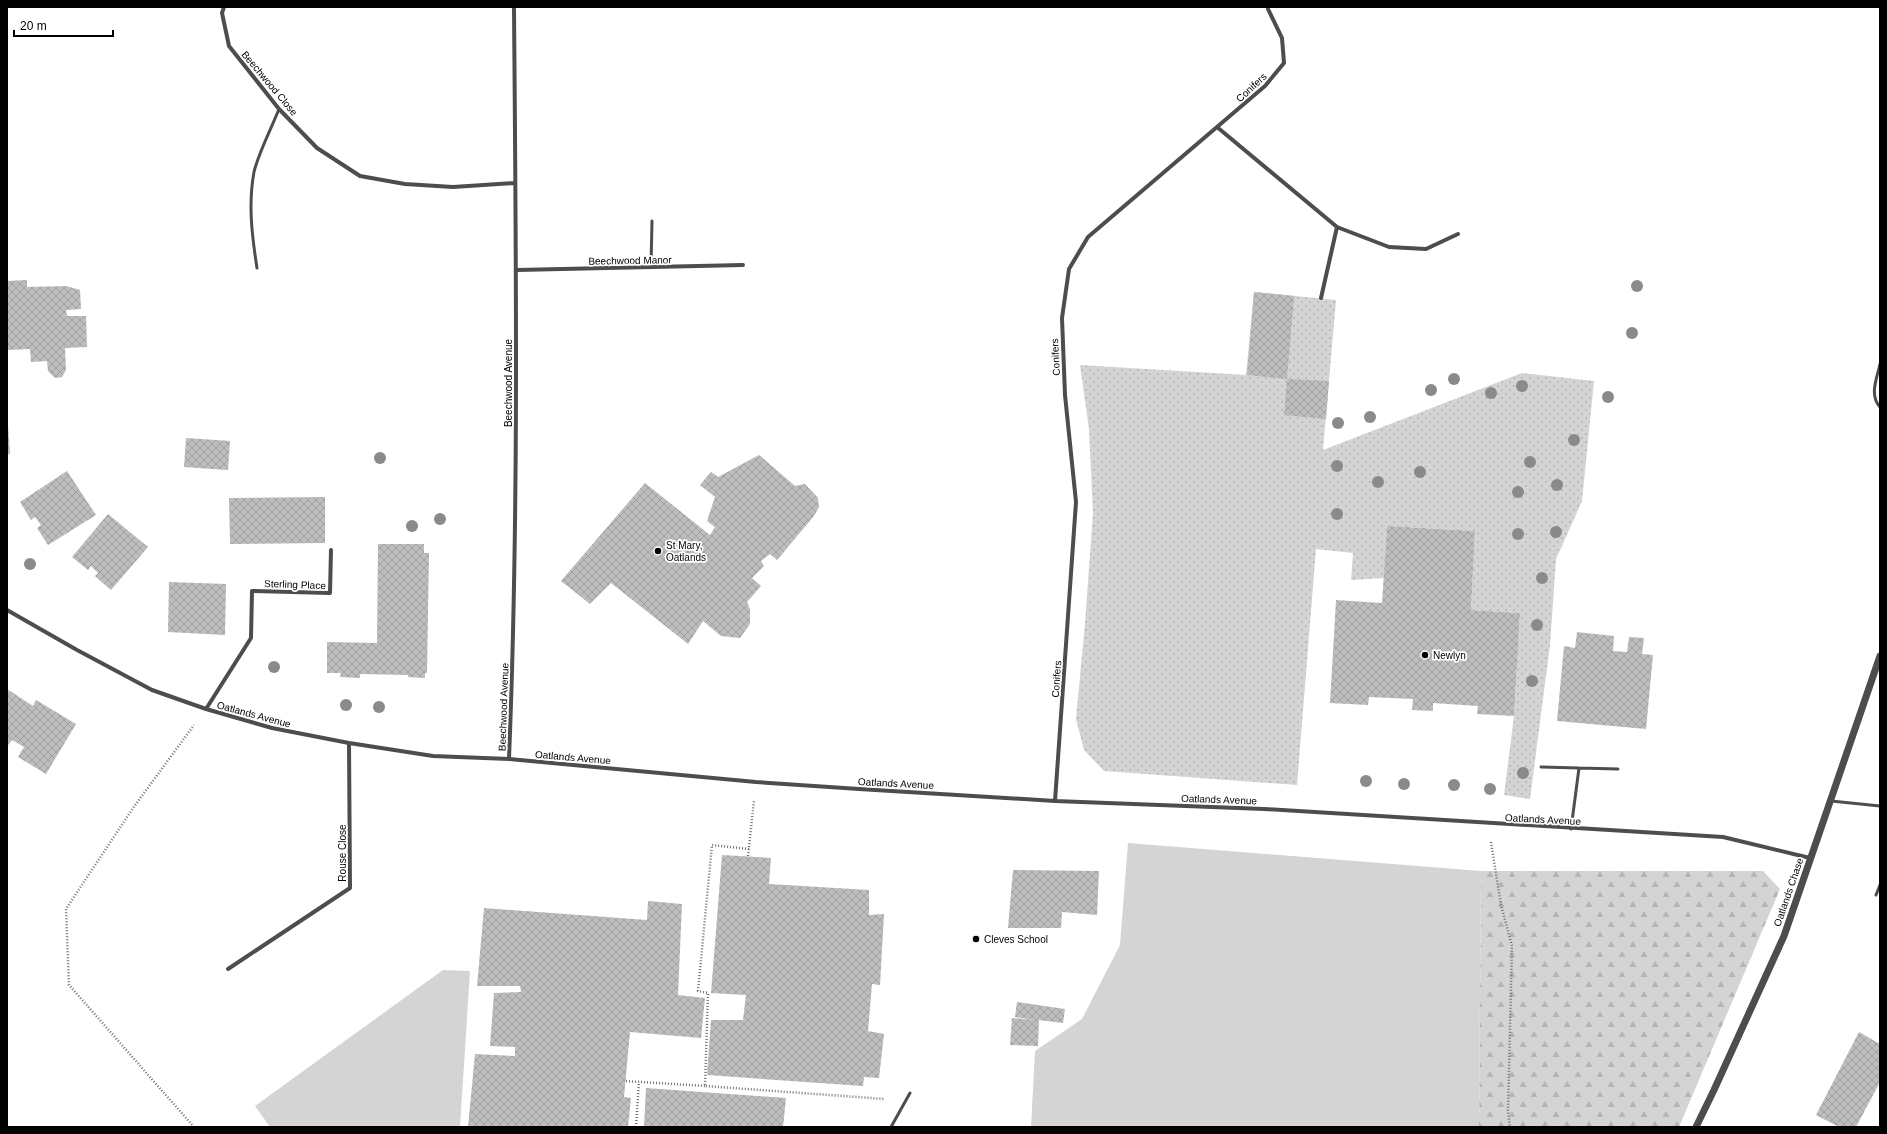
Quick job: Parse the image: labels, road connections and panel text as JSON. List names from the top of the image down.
{
  "streets": {
    "street": [
      "Beechwood Close",
      "Conifers",
      "Beechwood Manor",
      "Beechwood Avenue",
      "Sterling Place",
      "Oatlands Avenue",
      "Rouse Close",
      "Oatlands Chase"
    ]
  },
  "crossings": [
    ["Beechwood Close", "Beechwood Avenue"],
    ["Conifers", "Oatlands Avenue"],
    ["Beechwood Manor", "Beechwood Avenue"],
    ["Beechwood Avenue", "Oatlands Avenue"],
    ["Sterling Place", "Oatlands Avenue"],
    ["Oatlands Avenue", "Rouse Close"],
    ["Oatlands Avenue", "Oatlands Chase"]
  ],
  "places": ["St Mary, Oatlands", "Newlyn", "Cleves School"],
  "scale_bar": "20 m"
}
